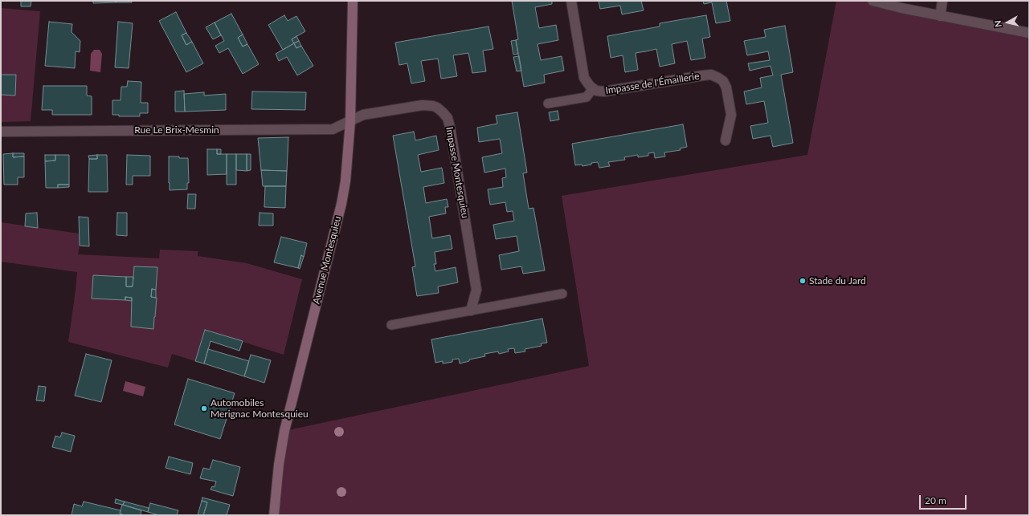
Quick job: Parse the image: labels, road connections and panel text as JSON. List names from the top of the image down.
{
  "streets": {
    "street": [
      "Impasse de l'Émaillerie",
      "Rue Le Brix-Mesmin",
      "Impasse Montesquieu",
      "Avenue Montesquieu"
    ]
  },
  "crossings": [
    ["Rue Le Brix-Mesmin", "Impasse Montesquieu"],
    ["Rue Le Brix-Mesmin", "Avenue Montesquieu"],
    ["Impasse Montesquieu", "Avenue Montesquieu"]
  ],
  "places": ["Stade du Jard", "Automobiles Merignac Montesquieu"],
  "scale_bar": "20 m",
  "north": "left"
}
